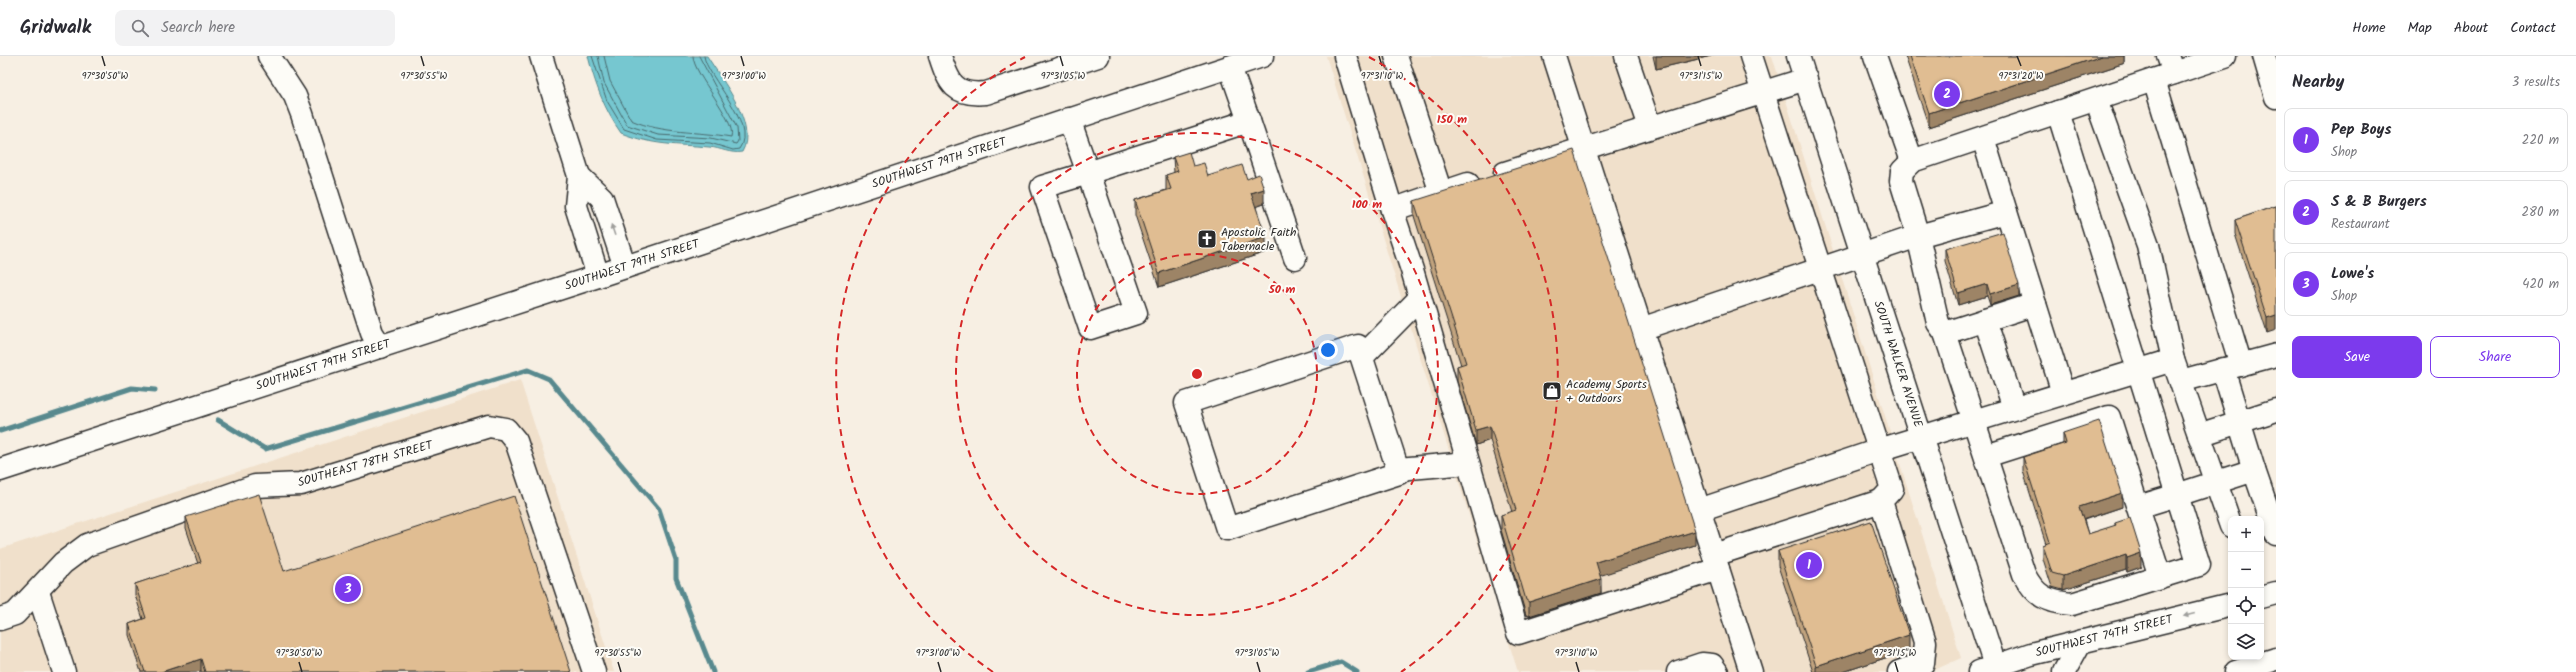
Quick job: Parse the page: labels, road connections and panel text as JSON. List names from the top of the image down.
{
  "streets": {
    "main road": [
      "SOUTHWEST 79TH STREET",
      "SOUTH WALKER AVENUE",
      "SOUTHEAST 78TH STREET",
      "SOUTHWEST 74TH STREET"
    ]
  },
  "crossings": [
    ["SOUTH WALKER AVENUE", "SOUTHWEST 74TH STREET"]
  ],
  "places": {
    "church": ["Apostolic Faith Tabernacle"],
    "shop": ["Academy Sports + Outdoors"]
  },
  "page": {
    "header": "Gridwalk",
    "search": "Search here",
    "nav": [
      "Home",
      "Map",
      "About",
      "Contact"
    ],
    "heading": ["Nearby", "3 results"],
    "pins": ["2", "1", "3"],
    "list": [
      {
        "mark": "1",
        "name": "Pep Boys",
        "note": "Shop",
        "value": "220 m"
      },
      {
        "mark": "2",
        "name": "S & B Burgers",
        "note": "Restaurant",
        "value": "280 m"
      },
      {
        "mark": "3",
        "name": "Lowe's",
        "note": "Shop",
        "value": "420 m"
      }
    ],
    "buttons": ["Save", "Share"],
    "map_buttons": ["+", "−"]
  },
  "coordinates": [
    "97°30'50\"W",
    "97°30'55\"W",
    "97°31'00\"W",
    "97°31'05\"W",
    "97°31'10\"W",
    "97°31'15\"W",
    "97°31'20\"W"
  ],
  "rings": ["150 m", "100 m", "50 m"]
}
